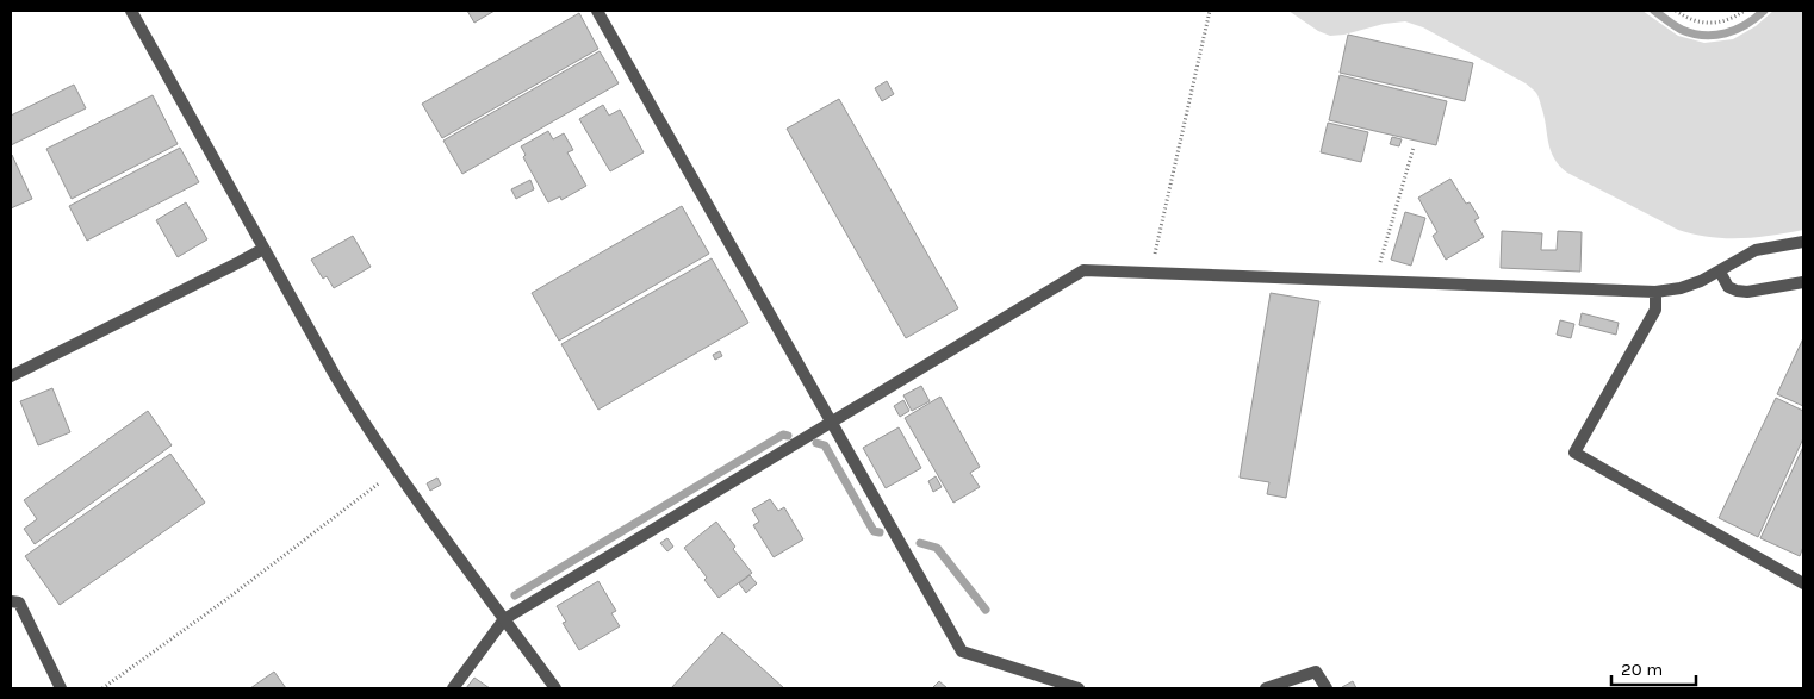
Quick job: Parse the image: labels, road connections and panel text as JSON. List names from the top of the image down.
{
  "scale_bar": "20 m"
}
